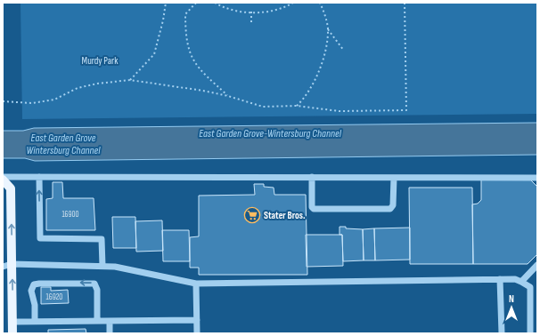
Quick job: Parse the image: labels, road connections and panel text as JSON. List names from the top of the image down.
{
  "water": ["East Garden Grove-Wintersburg Channel", "East Garden Grove Wintersburg Channel"],
  "parks": ["Murdy Park"],
  "places": {
    "supermarket": ["Stater Bros."]
  },
  "house_numbers": ["16900", "16920"],
  "north": "top"
}
